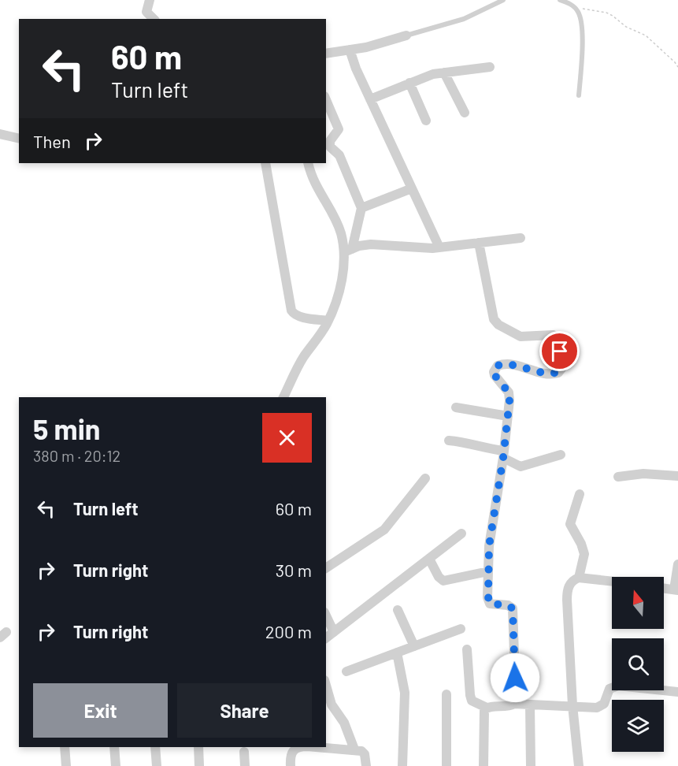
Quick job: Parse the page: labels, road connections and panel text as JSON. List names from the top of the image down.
{
  "north": "top",
  "page": {
    "turn": ["60 m", "Turn left"],
    "then": "Then",
    "heading": ["5 min", "380 m · 20:12"],
    "list": [
      {
        "name": "Turn left",
        "value": "60 m"
      },
      {
        "name": "Turn right",
        "value": "30 m"
      },
      {
        "name": "Turn right",
        "value": "200 m"
      }
    ],
    "buttons": ["Exit", "Share"]
  }
}
